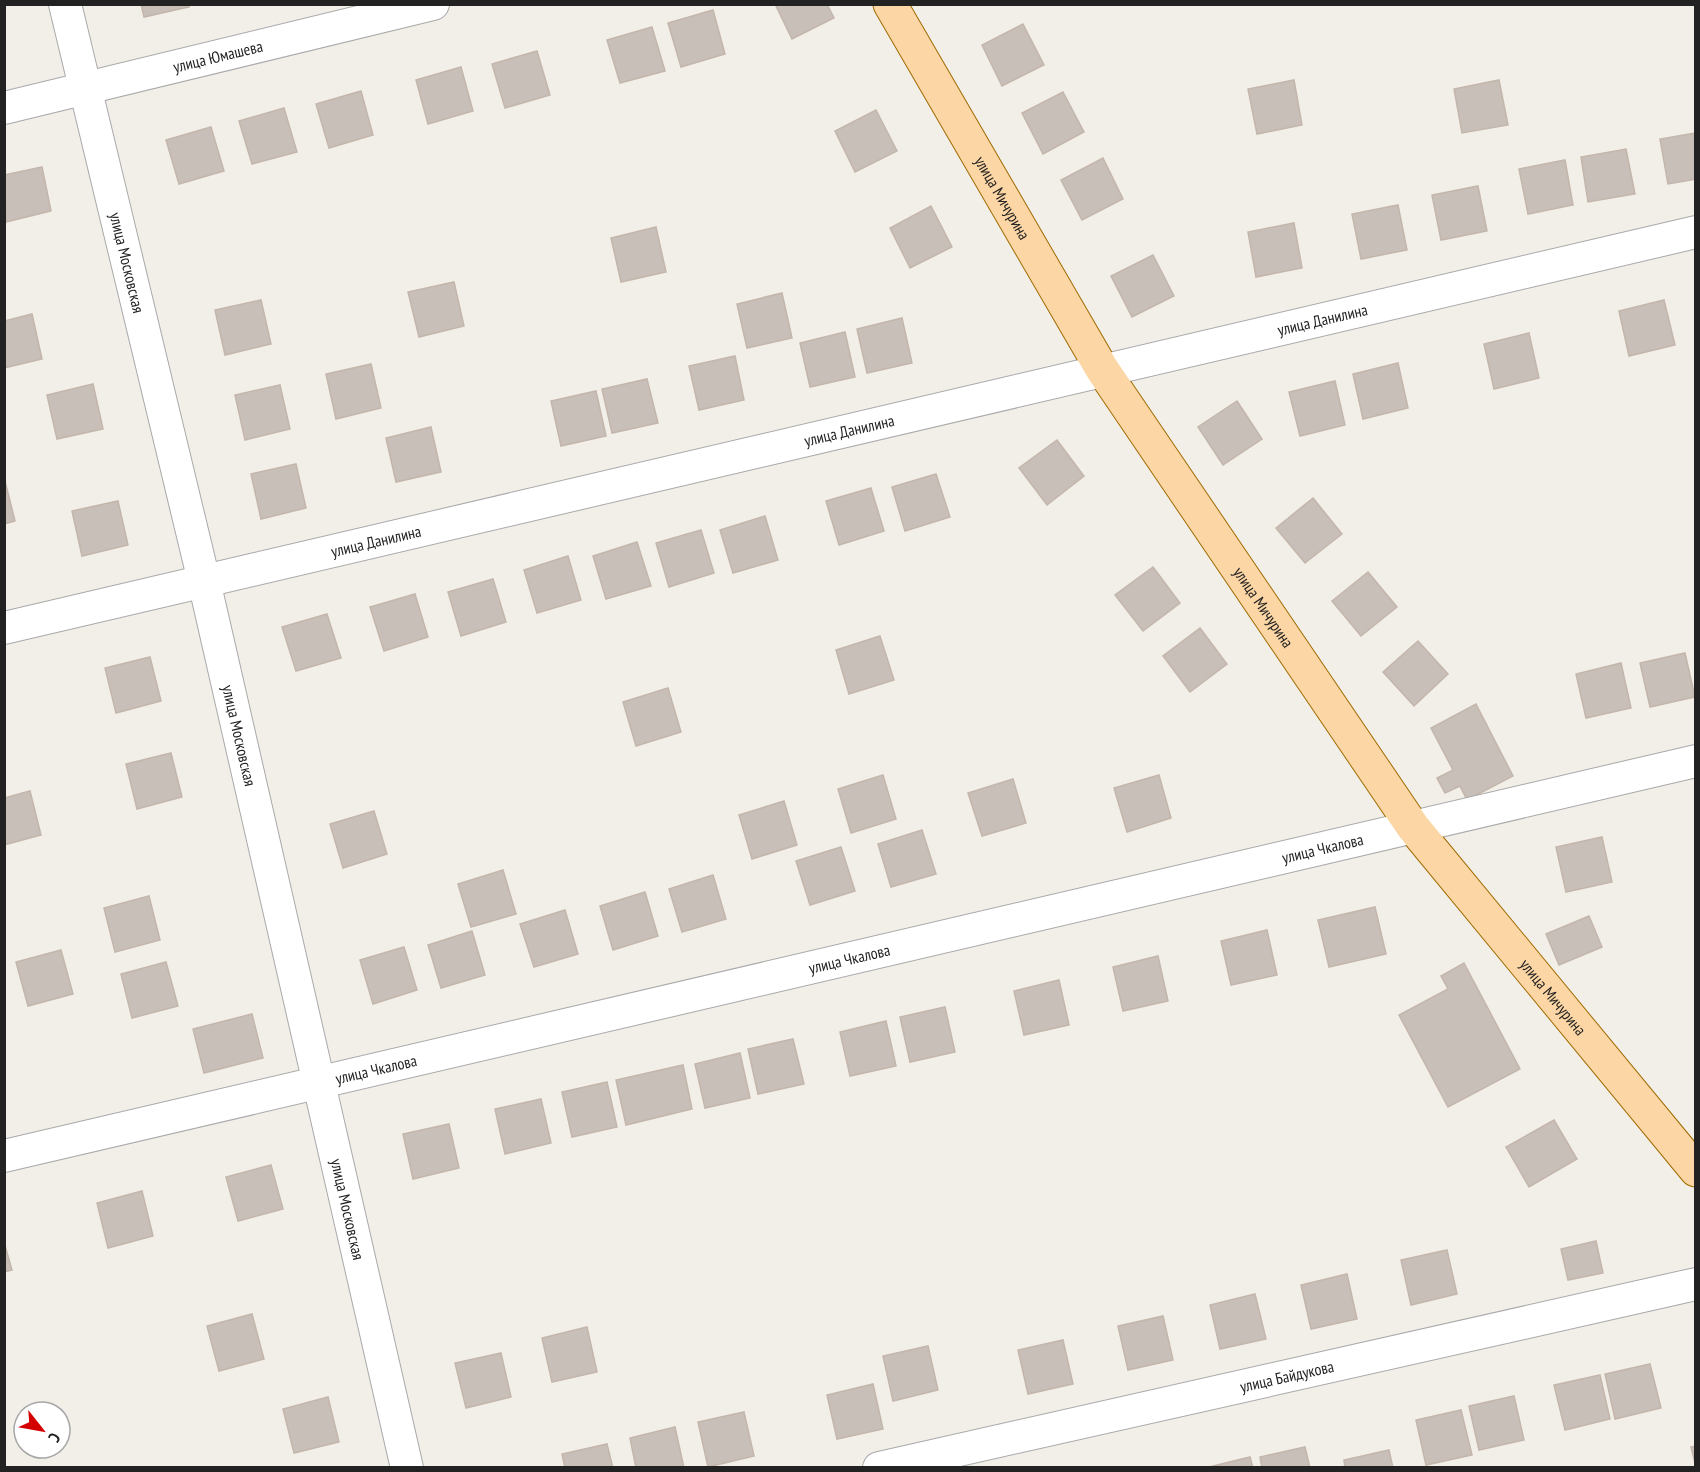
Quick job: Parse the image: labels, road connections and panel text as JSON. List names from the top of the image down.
{
  "streets": {
    "main road": ["улица Мичурина"],
    "street": [
      "улица Юмашева",
      "улица Московская",
      "улица Данилина",
      "улица Чкалова",
      "улица Байдукова"
    ]
  },
  "crossings": [
    ["улица Юмашева", "улица Московская"],
    ["улица Мичурина", "улица Данилина"],
    ["улица Мичурина", "улица Чкалова"],
    ["улица Московская", "улица Данилина"],
    ["улица Московская", "улица Чкалова"]
  ],
  "north": "bottom right"
}
